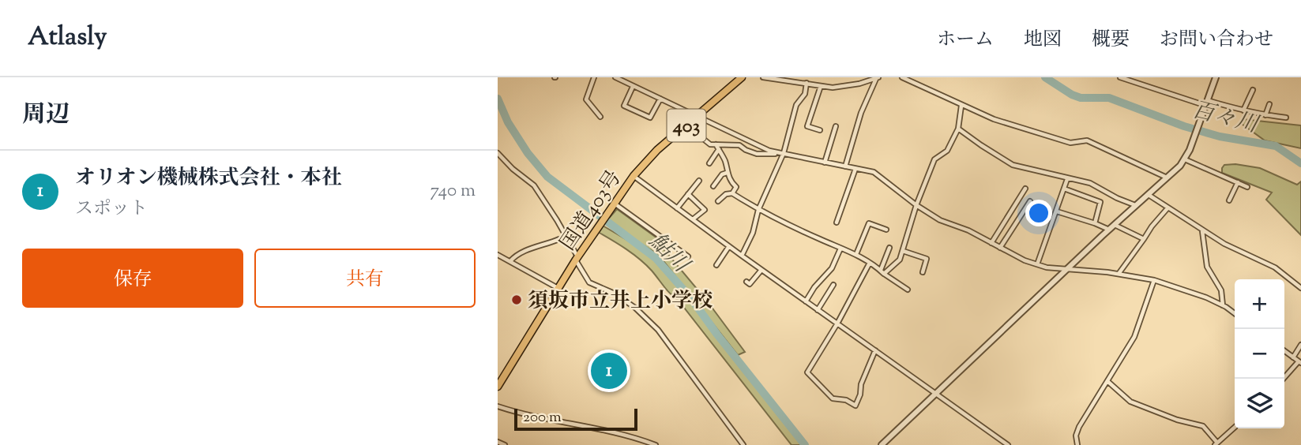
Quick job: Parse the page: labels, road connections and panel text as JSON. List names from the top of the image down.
{
  "streets": {
    "highway": ["403", "国道403号"]
  },
  "water": ["百々川", "鮎川"],
  "places": ["須坂市立井上小学校"],
  "scale_bar": "200 m",
  "page": {
    "header": "Atlasly",
    "nav": [
      "ホーム",
      "地図",
      "概要",
      "お問い合わせ"
    ],
    "heading": "周辺",
    "list": [
      {
        "mark": "1",
        "name": "オリオン機械株式会社・本社",
        "note": "スポット",
        "value": "740 m"
      }
    ],
    "buttons": ["保存", "共有"],
    "map_buttons": ["+", "−"],
    "pins": "1",
    "scale": "200 m"
  }
}
